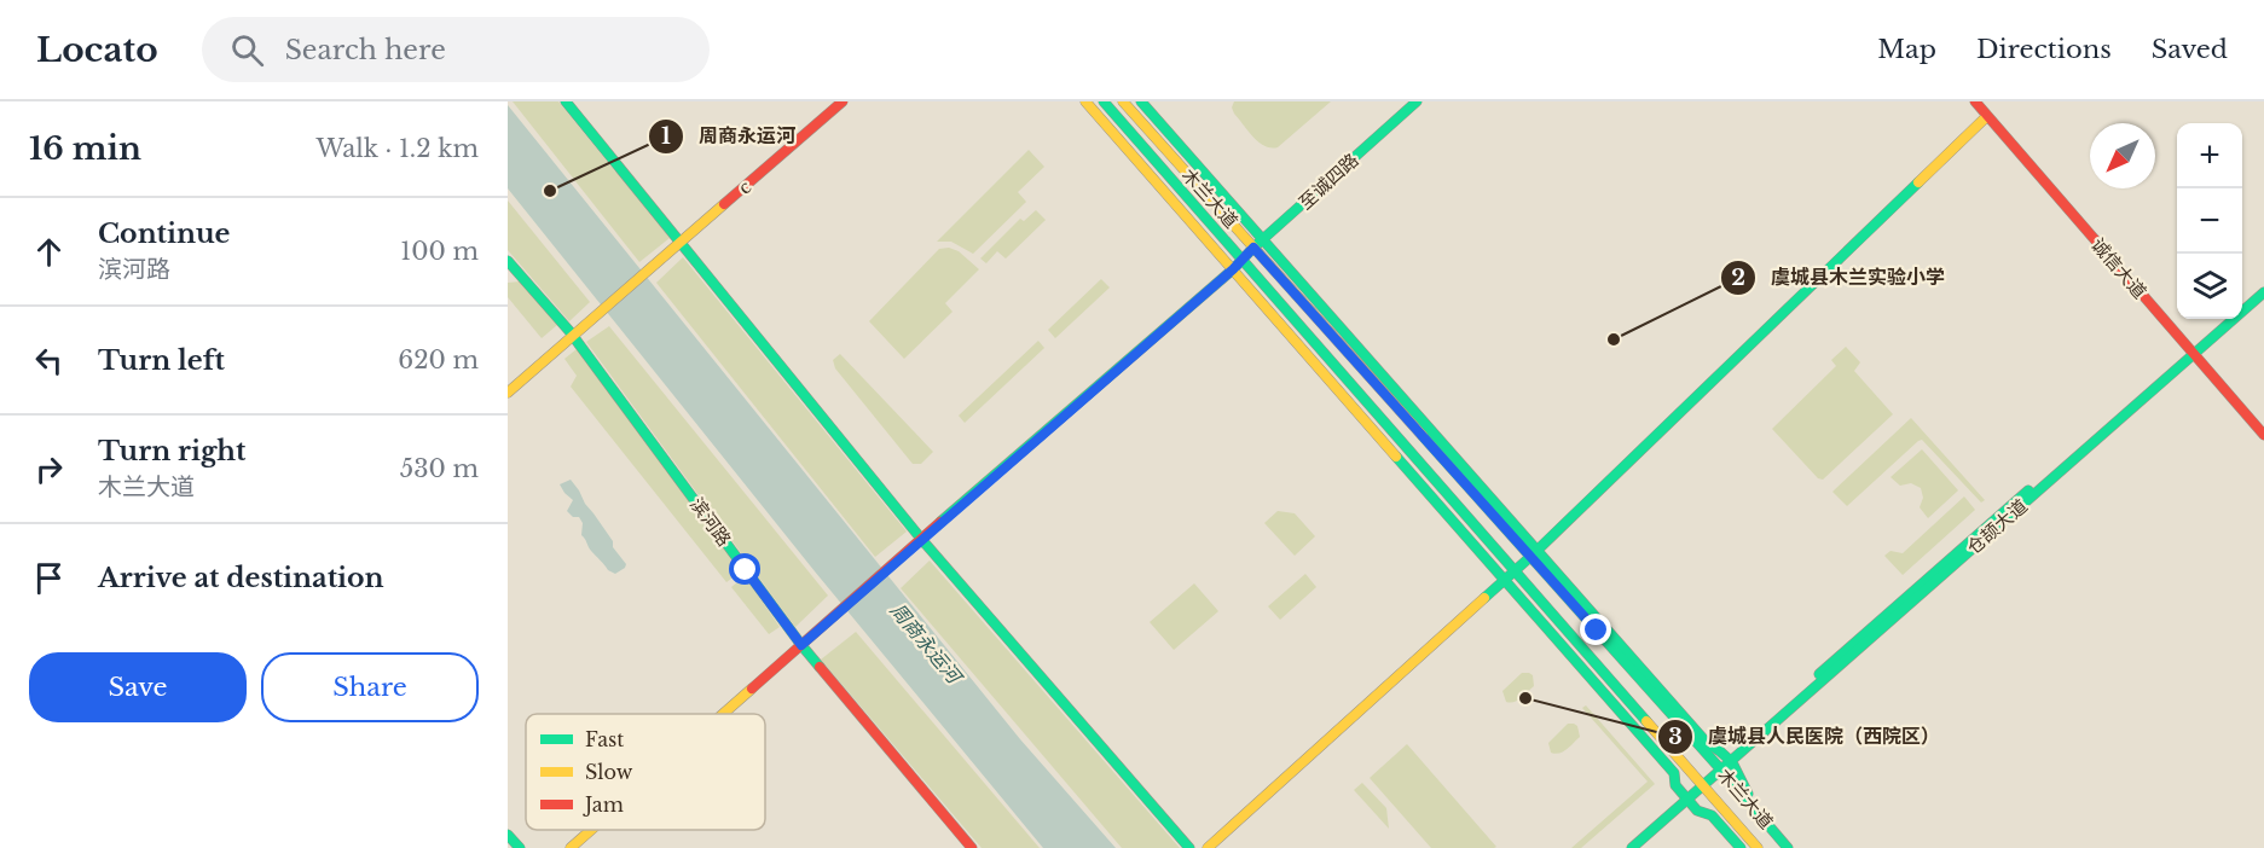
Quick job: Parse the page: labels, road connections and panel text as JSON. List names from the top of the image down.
{
  "streets": {
    "main road": [
      "至诚四路",
      "c",
      "木兰大道",
      "诚信大道",
      "滨河路",
      "仓颉大道"
    ]
  },
  "crossings": [
    ["至诚四路", "木兰大道"],
    ["至诚四路", "滨河路"],
    ["c", "滨河路"],
    ["木兰大道", "仓颉大道"],
    ["诚信大道", "仓颉大道"]
  ],
  "water": ["周商永运河"],
  "places": ["周商永运河", "虞城县木兰实验小学", "虞城县人民医院（西院区）"],
  "legend": ["Fast", "Slow", "Jam"],
  "north": "bottom left",
  "page": {
    "header": "Locato",
    "search": "Search here",
    "nav": ["Map", "Directions", "Saved"],
    "heading": ["16 min", "Walk · 1.2 km"],
    "map_buttons": ["+", "−"],
    "list": [
      ["Continue", "滨河路", "100 m"],
      ["Turn left", "620 m"],
      ["Turn right", "木兰大道", "530 m"],
      "Arrive at destination"
    ],
    "buttons": ["Save", "Share"]
  }
}
